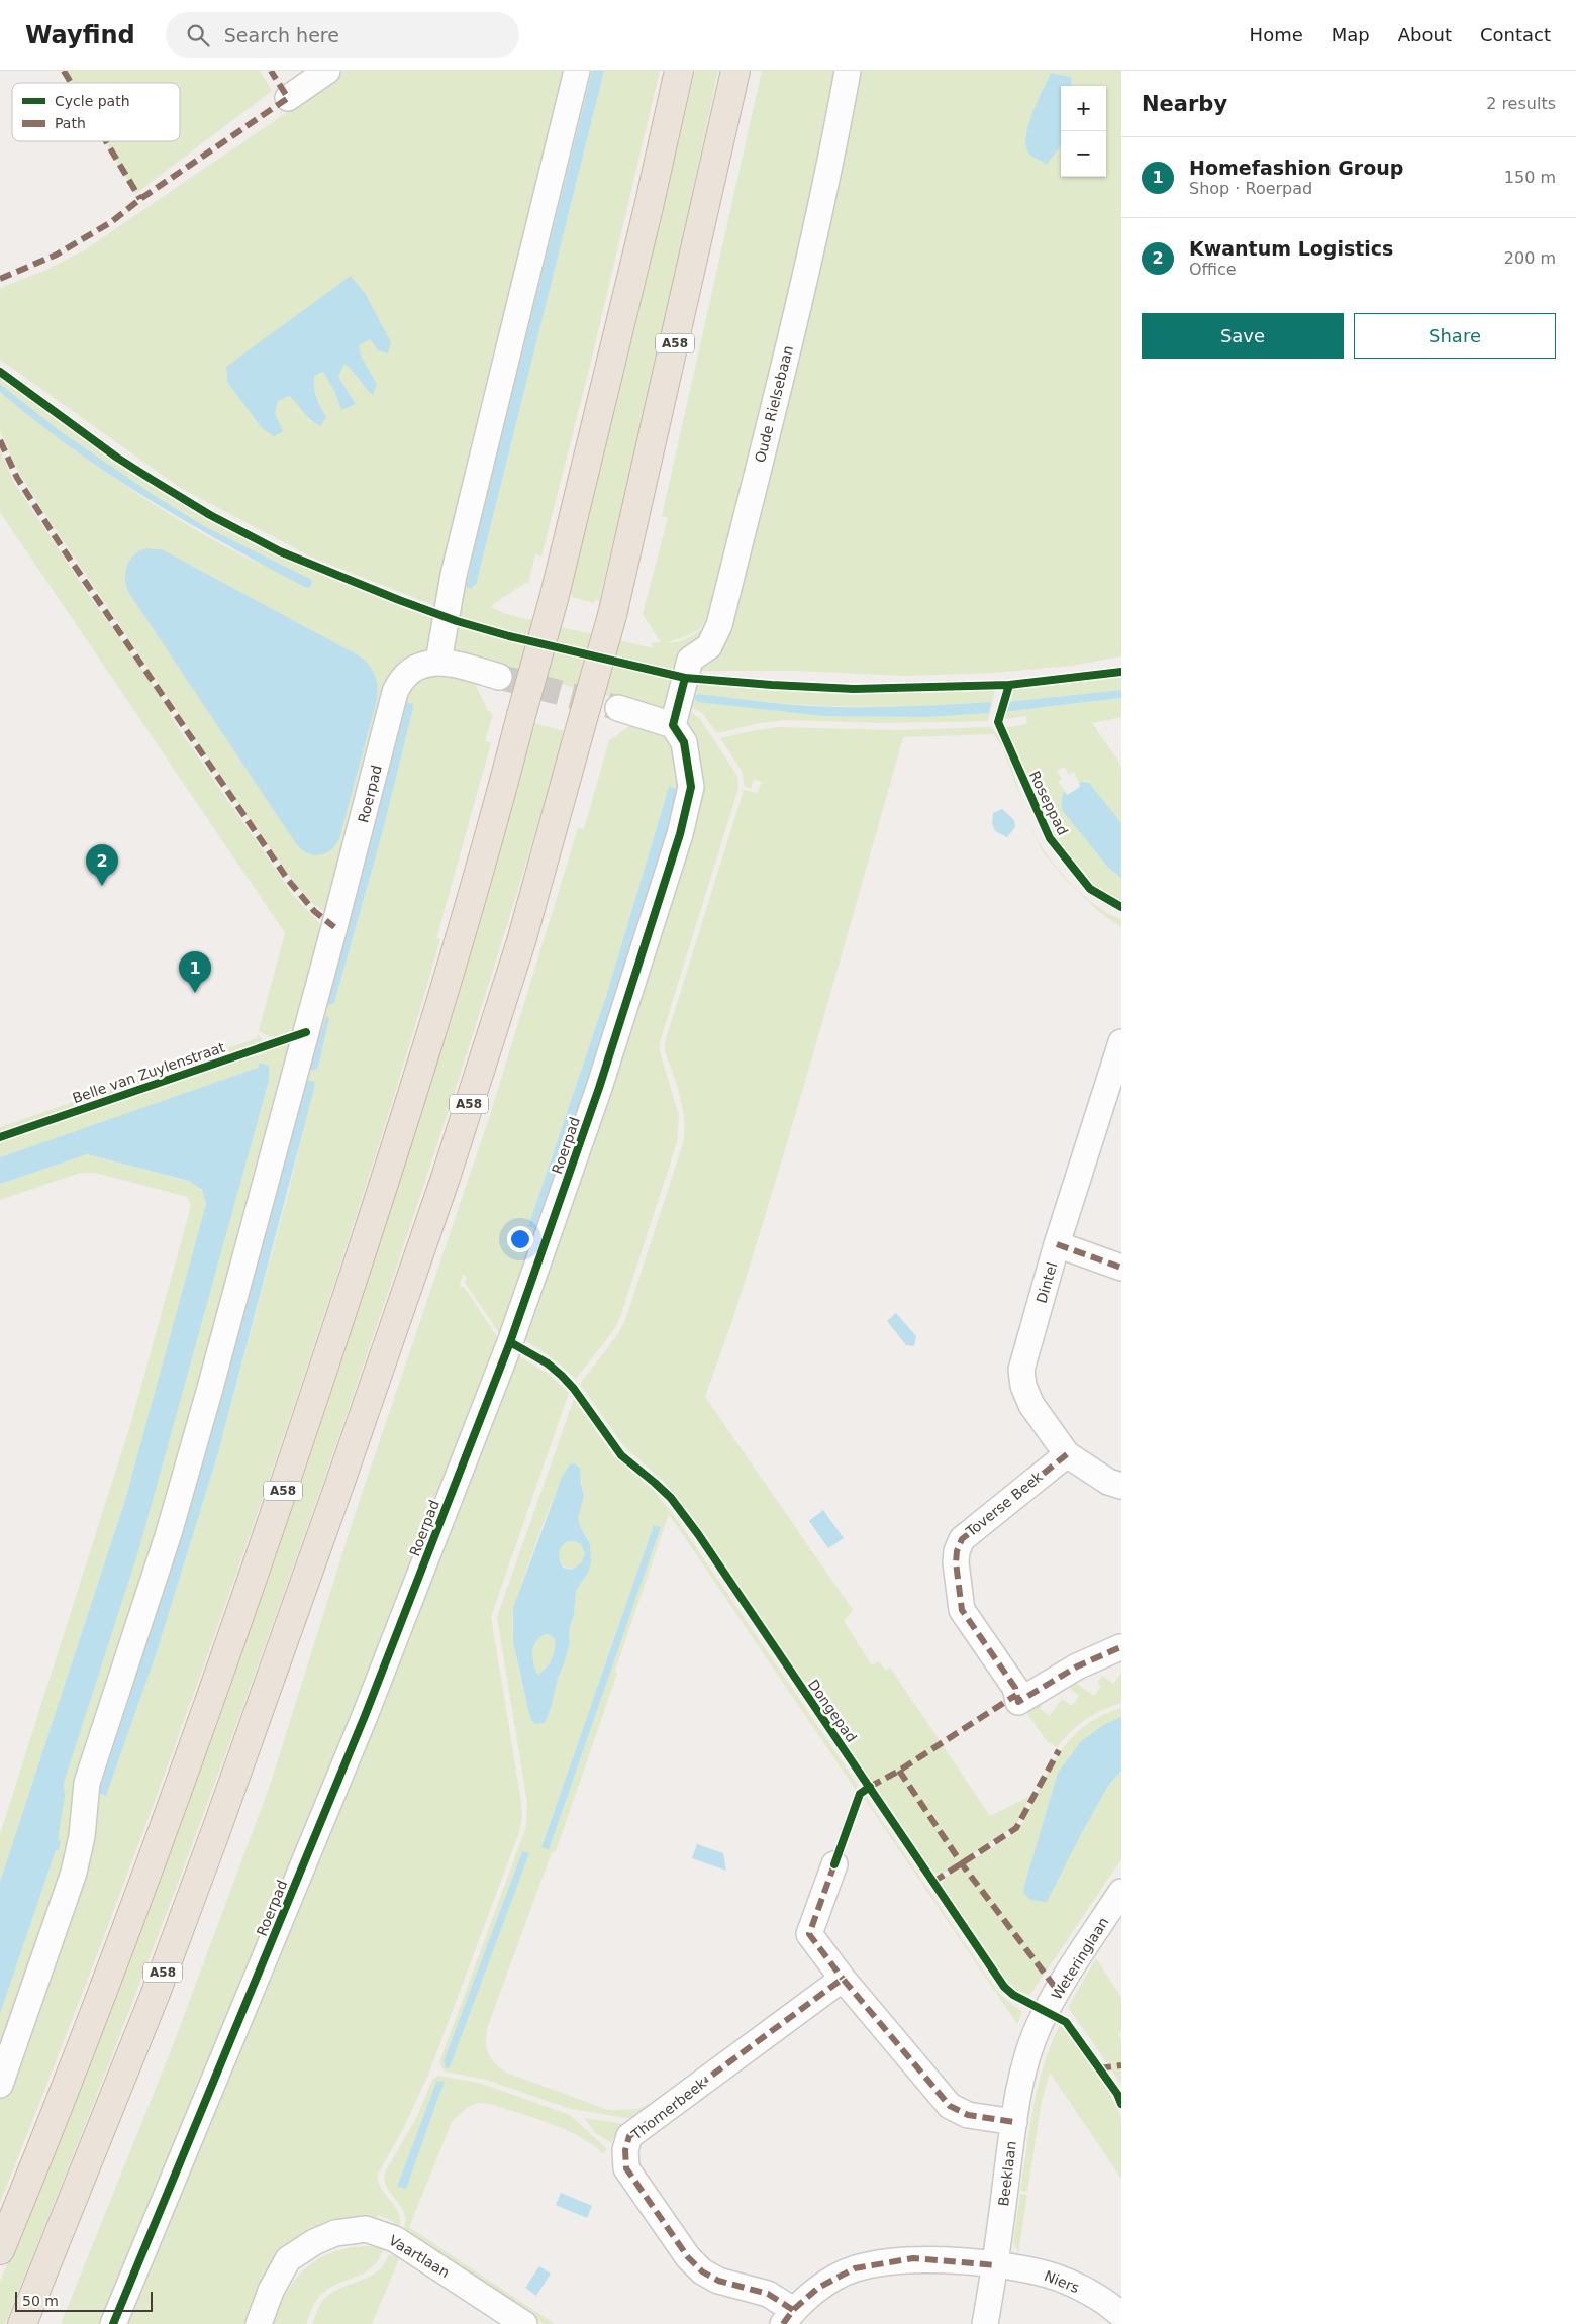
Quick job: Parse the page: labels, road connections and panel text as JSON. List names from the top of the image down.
{
  "streets": {
    "highway": ["A58"],
    "street": [
      "Oude Rielsebaan",
      "Roerpad",
      "Dintel",
      "Toverse Beek",
      "Weteringlaan",
      "Thornerbeek",
      "Beeklaan",
      "Vaartlaan",
      "Niers"
    ],
    "cycle path": ["Roseppad", "Belle van Zuylenstraat", "Dongepad"]
  },
  "crossings": [
    ["Oude Rielsebaan", "Roerpad"],
    ["Dintel", "Toverse Beek"],
    ["Weteringlaan", "Beeklaan"],
    ["Thornerbeek", "Niers"],
    ["Beeklaan", "Niers"]
  ],
  "legend": ["Cycle path", "Path"],
  "scale_bar": "50 m",
  "page": {
    "header": "Wayfind",
    "search": "Search here",
    "nav": [
      "Home",
      "Map",
      "About",
      "Contact"
    ],
    "heading": ["Nearby", "2 results"],
    "map_buttons": ["+", "−"],
    "list": [
      {
        "mark": "1",
        "name": "Homefashion Group",
        "note": "Shop · Roerpad",
        "value": "150 m"
      },
      {
        "mark": "2",
        "name": "Kwantum Logistics",
        "note": "Office",
        "value": "200 m"
      }
    ],
    "buttons": ["Save", "Share"],
    "pins": ["2", "1"],
    "scale": "50 m"
  }
}
